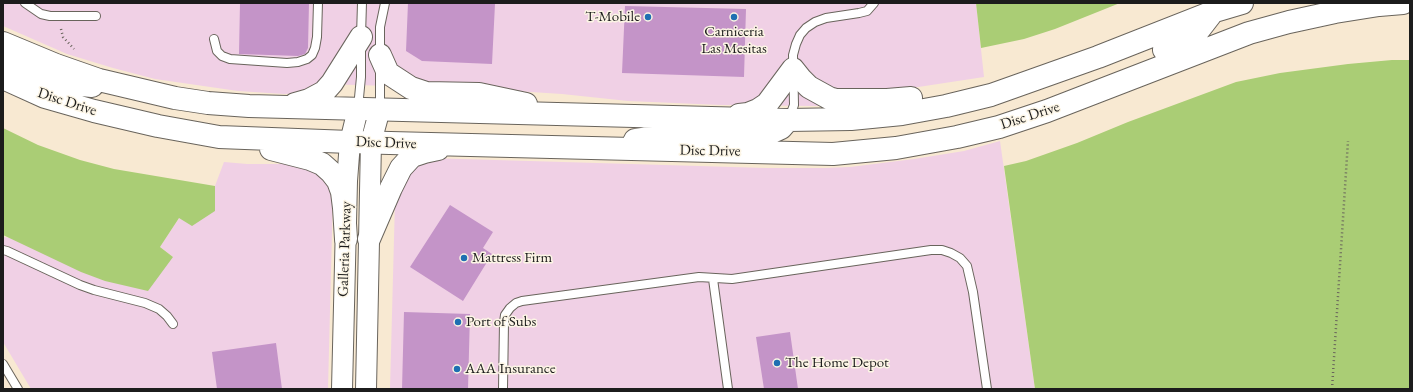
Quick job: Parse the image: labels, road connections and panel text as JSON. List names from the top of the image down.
{
  "streets": {
    "main road": ["Disc Drive"],
    "street": ["Galleria Parkway"]
  },
  "crossings": [
    ["Disc Drive", "Galleria Parkway"]
  ],
  "places": [
    "T-Mobile",
    "Carniceria Las Mesitas",
    "Mattress Firm",
    "Port of Subs",
    "The Home Depot",
    "AAA Insurance"
  ]
}
